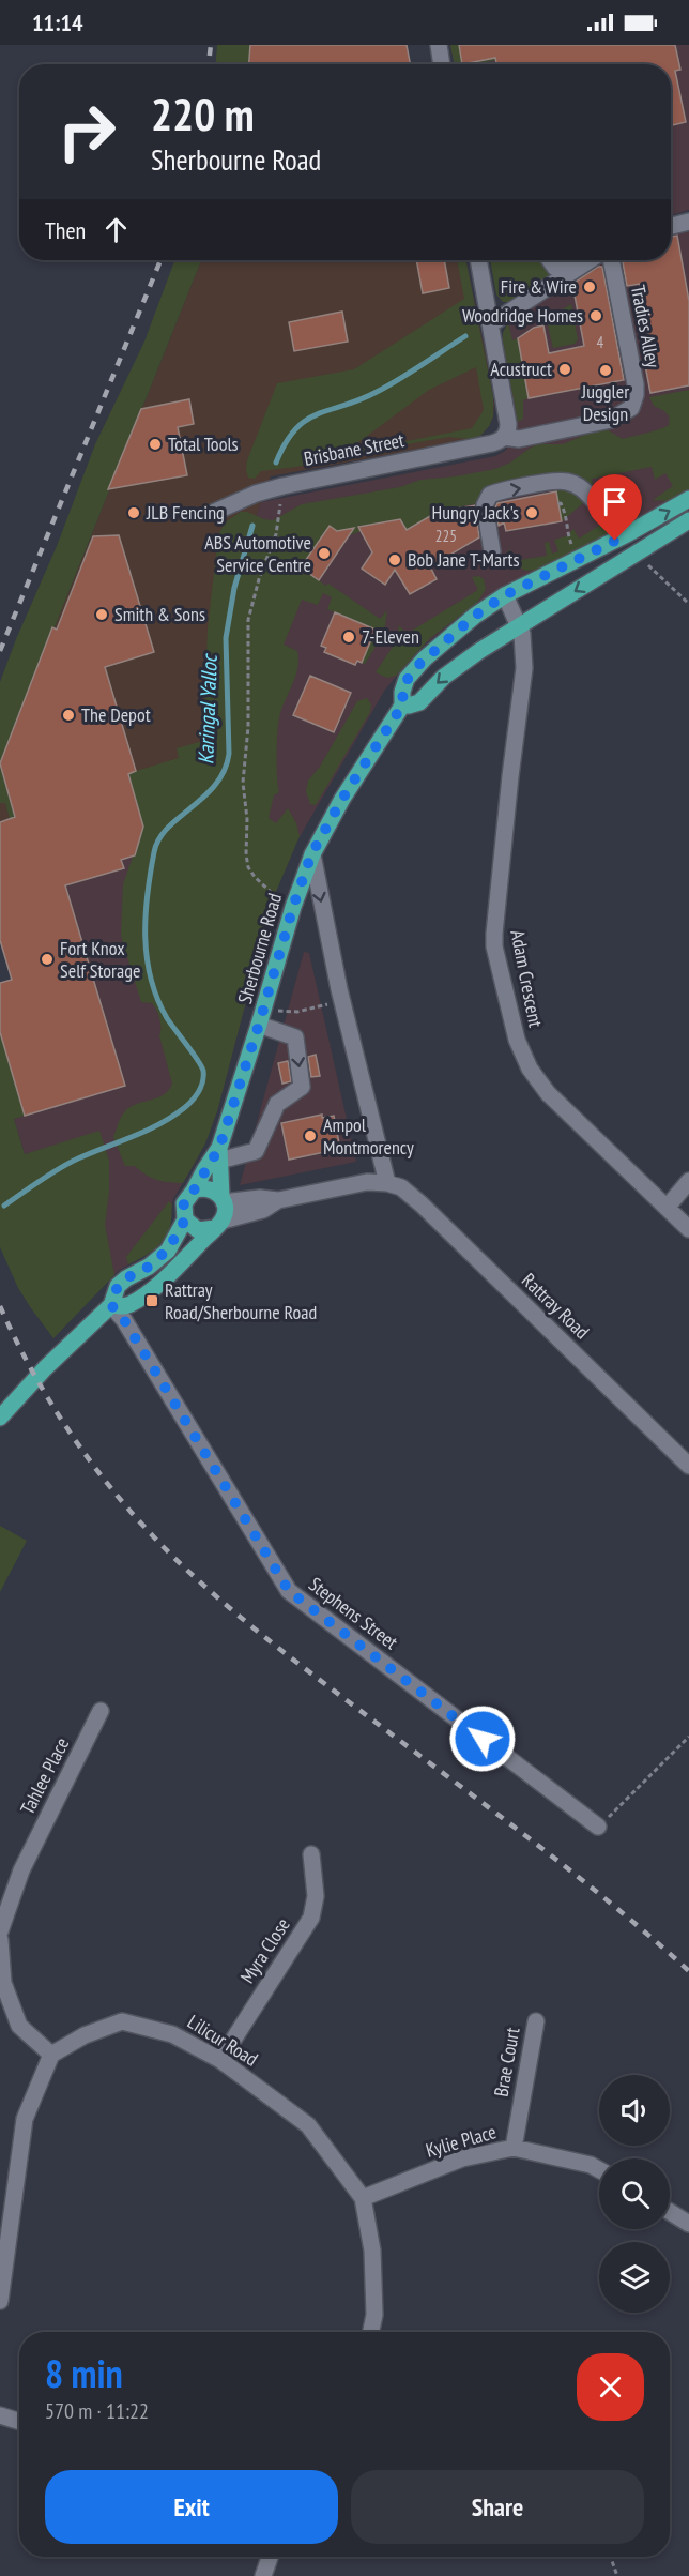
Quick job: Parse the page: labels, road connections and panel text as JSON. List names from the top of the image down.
{
  "streets": {
    "main road": ["Sherbourne Road"],
    "street": [
      "Tradies Alley",
      "Brisbane Street",
      "Adam Crescent",
      "Rattray Road",
      "Stephens Street",
      "Tahlee Place",
      "Myra Close",
      "Lilicur Road",
      "Brae Court",
      "Kylie Place"
    ]
  },
  "crossings": [
    ["Tradies Alley", "Brisbane Street"],
    ["Sherbourne Road", "Adam Crescent"],
    ["Myra Close", "Lilicur Road"],
    ["Lilicur Road", "Kylie Place"],
    ["Brae Court", "Kylie Place"]
  ],
  "water": ["Karingal Yalloc"],
  "places": {
    "other": [
      "Fire & Wire",
      "Woodridge Homes",
      "Acustruct",
      "Juggler Design",
      "Total Tools",
      "JLB Fencing",
      "Hungry Jack's",
      "ABS Automotive Service Centre",
      "Bob Jane T-Marts",
      "Smith & Sons",
      "7-Eleven",
      "The Depot",
      "Fort Knox Self Storage",
      "Ampol Montmorency"
    ],
    "transit": ["Rattray Road/Sherbourne Road"]
  },
  "house_numbers": ["4", "225"],
  "page": {
    "status": "11:14",
    "turn": ["220 m", "Sherbourne Road"],
    "then": "Then",
    "heading": ["8 min", "570 m · 11:22"],
    "buttons": ["Exit", "Share"]
  }
}
